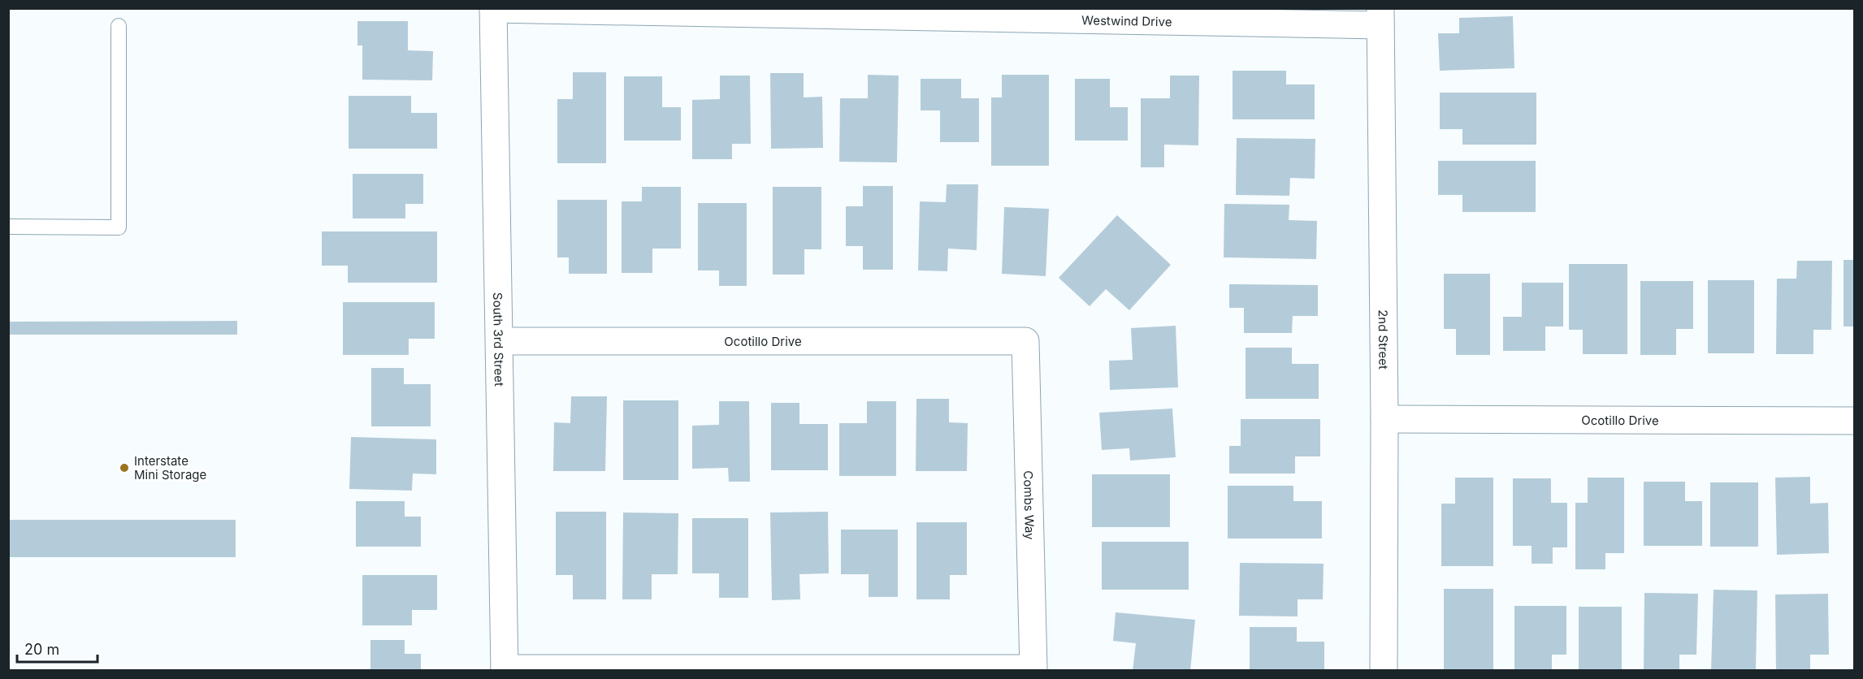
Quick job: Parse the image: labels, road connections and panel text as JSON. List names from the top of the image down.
{
  "streets": {
    "street": [
      "Westwind Drive",
      "South 3rd Street",
      "2nd Street",
      "Ocotillo Drive",
      "Combs Way"
    ]
  },
  "crossings": [
    ["Westwind Drive", "South 3rd Street"],
    ["Westwind Drive", "2nd Street"],
    ["South 3rd Street", "Ocotillo Drive"],
    ["South 3rd Street", "Combs Way"],
    ["2nd Street", "Ocotillo Drive"],
    ["Ocotillo Drive", "Combs Way"]
  ],
  "places": ["Interstate Mini Storage"],
  "scale_bar": "20 m"
}
